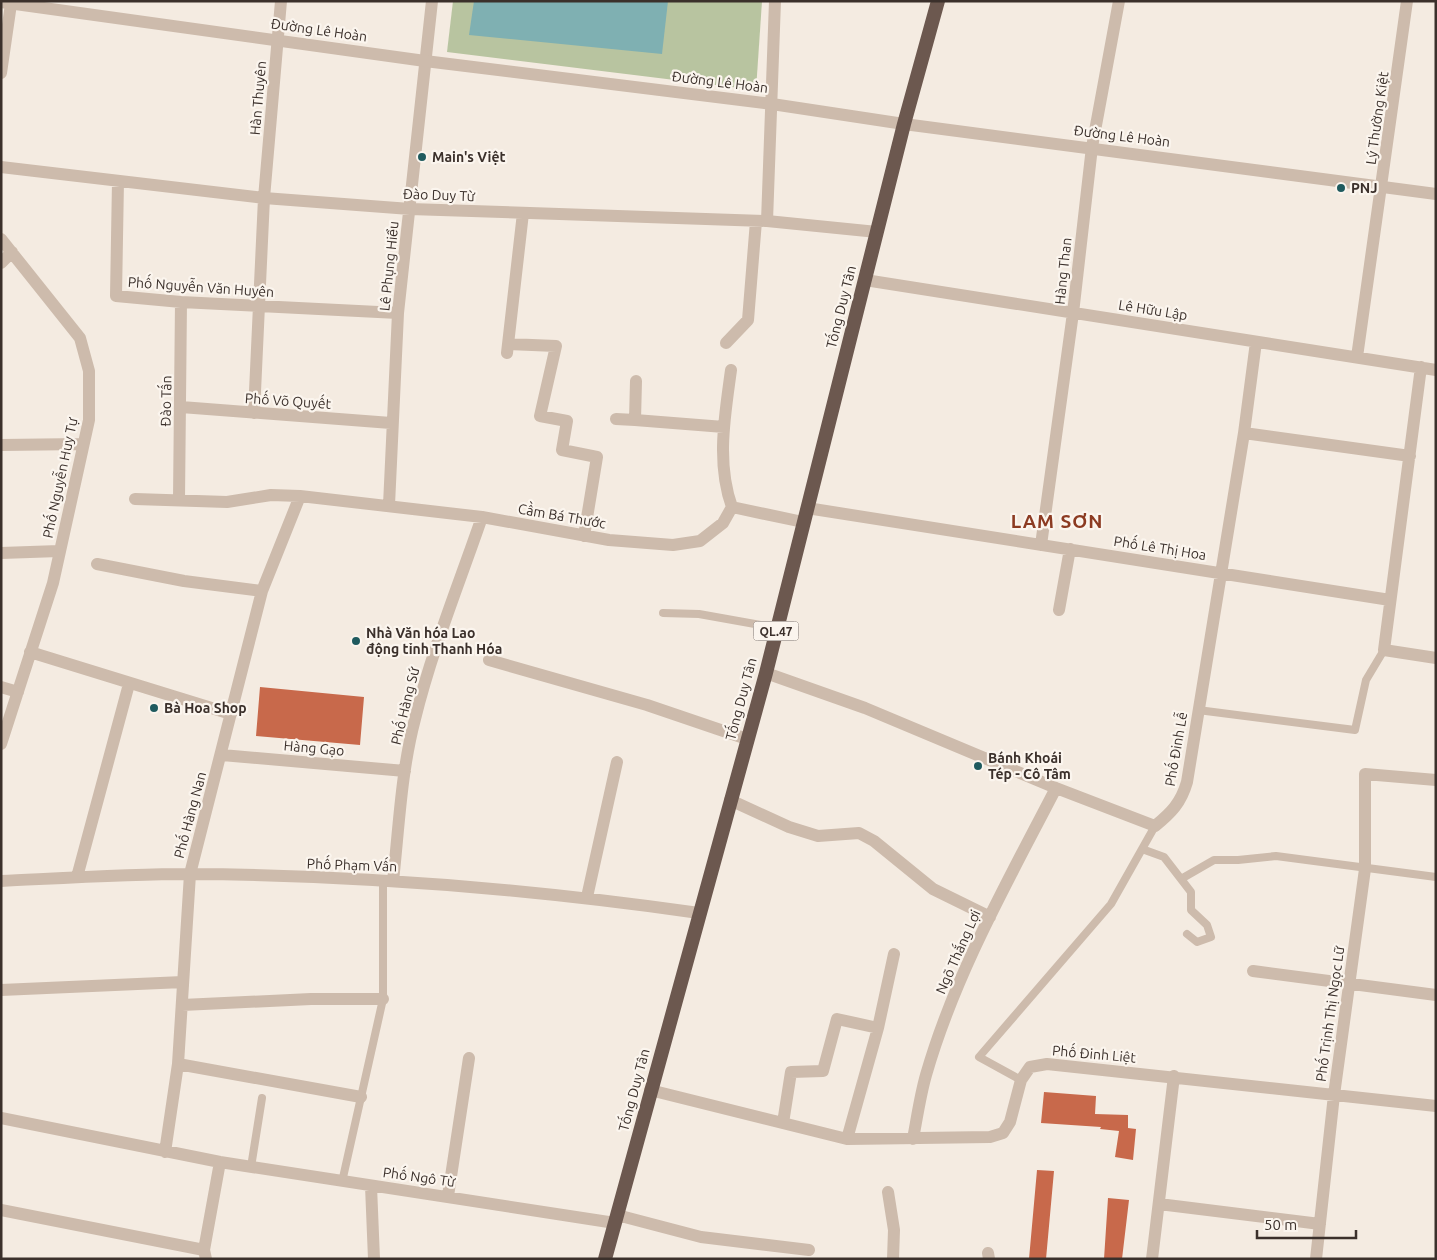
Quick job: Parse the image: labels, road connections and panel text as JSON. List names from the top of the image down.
{
  "streets": {
    "highway": ["Tống Duy Tân", "QL.47"],
    "street": [
      "Đường Lê Hoàn",
      "Hàn Thuyên",
      "Lý Thường Kiệt",
      "Đào Duy Từ",
      "Lê Phụng Hiểu",
      "Hàng Than",
      "Phố Nguyễn Văn Huyên",
      "Lê Hữu Lập",
      "Đào Tấn",
      "Phố Võ Quyết",
      "Phố Nguyễn Huy Tự",
      "Cầm Bá Thước",
      "Phố Lê Thị Hoa",
      "Phố Hàng Sứ",
      "Hàng Gạo",
      "Phố Đinh Lễ",
      "Phố Hàng Nan",
      "Phố Phạm Vấn",
      "Ngõ Thắng Lợi",
      "Phố Trịnh Thị Ngọc Lữ",
      "Phố Đinh Liệt",
      "Phố Ngô Từ"
    ]
  },
  "crossings": [
    ["Đường Lê Hoàn", "Hàn Thuyên"],
    ["Đường Lê Hoàn", "Lý Thường Kiệt"],
    ["Đường Lê Hoàn", "Lê Phụng Hiểu"],
    ["Đường Lê Hoàn", "Hàng Than"],
    ["Đường Lê Hoàn", "Tống Duy Tân"],
    ["Hàn Thuyên", "Đào Duy Từ"],
    ["Hàn Thuyên", "Phố Nguyễn Văn Huyên"],
    ["Hàn Thuyên", "Phố Võ Quyết"],
    ["Lý Thường Kiệt", "Lê Hữu Lập"],
    ["Đào Duy Từ", "Lê Phụng Hiểu"],
    ["Đào Duy Từ", "Phố Nguyễn Văn Huyên"],
    ["Đào Duy Từ", "Tống Duy Tân"],
    ["Lê Phụng Hiểu", "Phố Nguyễn Văn Huyên"],
    ["Lê Phụng Hiểu", "Phố Võ Quyết"],
    ["Lê Phụng Hiểu", "Cầm Bá Thước"],
    ["Hàng Than", "Lê Hữu Lập"],
    ["Hàng Than", "Phố Lê Thị Hoa"],
    ["Phố Nguyễn Văn Huyên", "Đào Tấn"],
    ["Tống Duy Tân", "Lê Hữu Lập"],
    ["Tống Duy Tân", "Phố Lê Thị Hoa"],
    ["Tống Duy Tân", "Phố Phạm Vấn"],
    ["Tống Duy Tân", "Phố Ngô Từ"],
    ["Lê Hữu Lập", "Phố Đinh Lễ"],
    ["Đào Tấn", "Phố Võ Quyết"],
    ["Đào Tấn", "Cầm Bá Thước"],
    ["Cầm Bá Thước", "Phố Hàng Sứ"],
    ["Cầm Bá Thước", "Phố Hàng Nan"],
    ["Phố Lê Thị Hoa", "Phố Đinh Lễ"],
    ["Phố Hàng Sứ", "Hàng Gạo"],
    ["Phố Hàng Sứ", "Phố Phạm Vấn"],
    ["Hàng Gạo", "Phố Hàng Nan"],
    ["Phố Hàng Nan", "Phố Phạm Vấn"],
    ["Phố Hàng Nan", "Phố Ngô Từ"],
    ["Phố Trịnh Thị Ngọc Lữ", "Phố Đinh Liệt"]
  ],
  "districts": ["LAM SƠN"],
  "places": [
    "Main's Việt",
    "PNJ",
    "Nhà Văn hóa Lao động tỉnh Thanh Hóa",
    "Bà Hoa Shop",
    "Bánh Khoái Tép - Cô Tâm"
  ],
  "scale_bar": "50 m"
}
